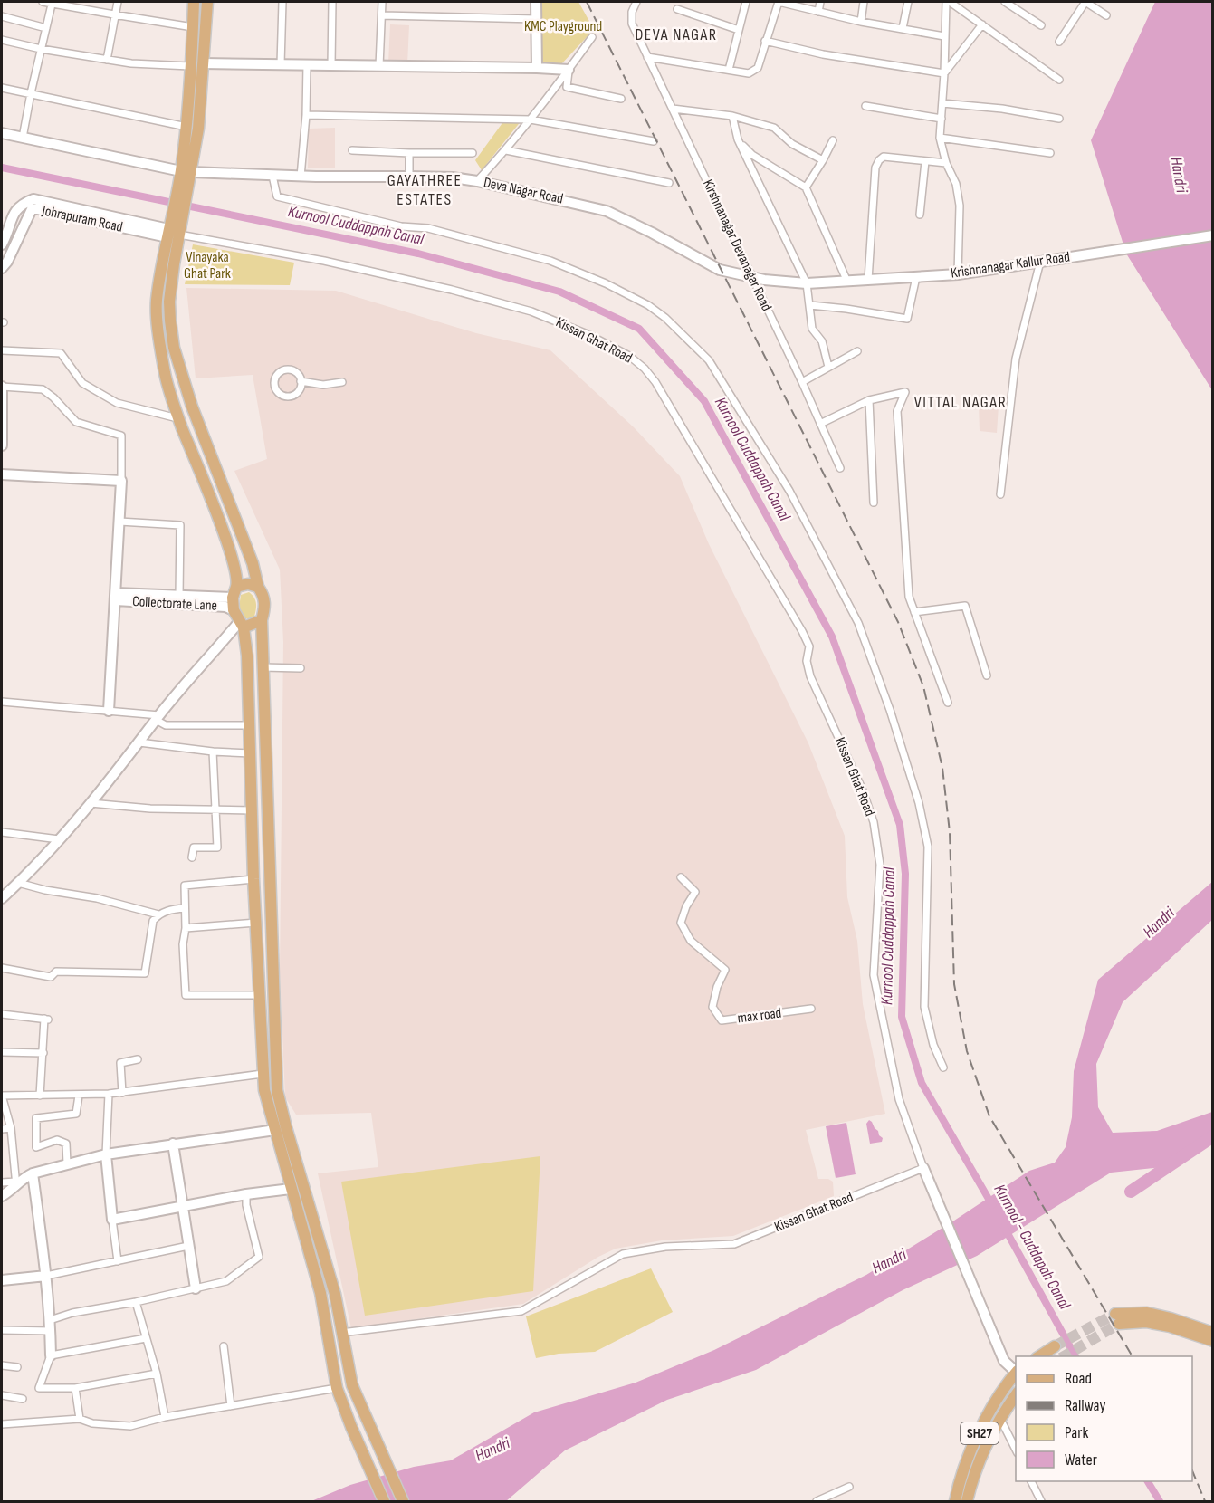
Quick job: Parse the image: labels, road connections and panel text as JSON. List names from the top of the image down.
{
  "streets": {
    "main road": ["SH27"],
    "street": [
      "Deva Nagar Road",
      "Johrapuram Road",
      "Kirshnanagar Devanagar Road",
      "Krishnanagar Kallur Road",
      "Kissan Ghat Road",
      "Collectorate Lane",
      "max road"
    ]
  },
  "crossings": [
    ["Deva Nagar Road", "Kirshnanagar Devanagar Road"],
    ["Deva Nagar Road", "Krishnanagar Kallur Road"],
    ["Johrapuram Road", "Kissan Ghat Road"]
  ],
  "districts": ["DEVA NAGAR", "GAYATHREE ESTATES", "VITTAL NAGAR"],
  "water": ["Handri", "Kurnool Cuddappah Canal", "Kurnool - Cuddapah Canal"],
  "parks": ["KMC Playground", "Vinayaka Ghat Park"],
  "legend": [
    "Road",
    "Railway",
    "Park",
    "Water"
  ]
}
